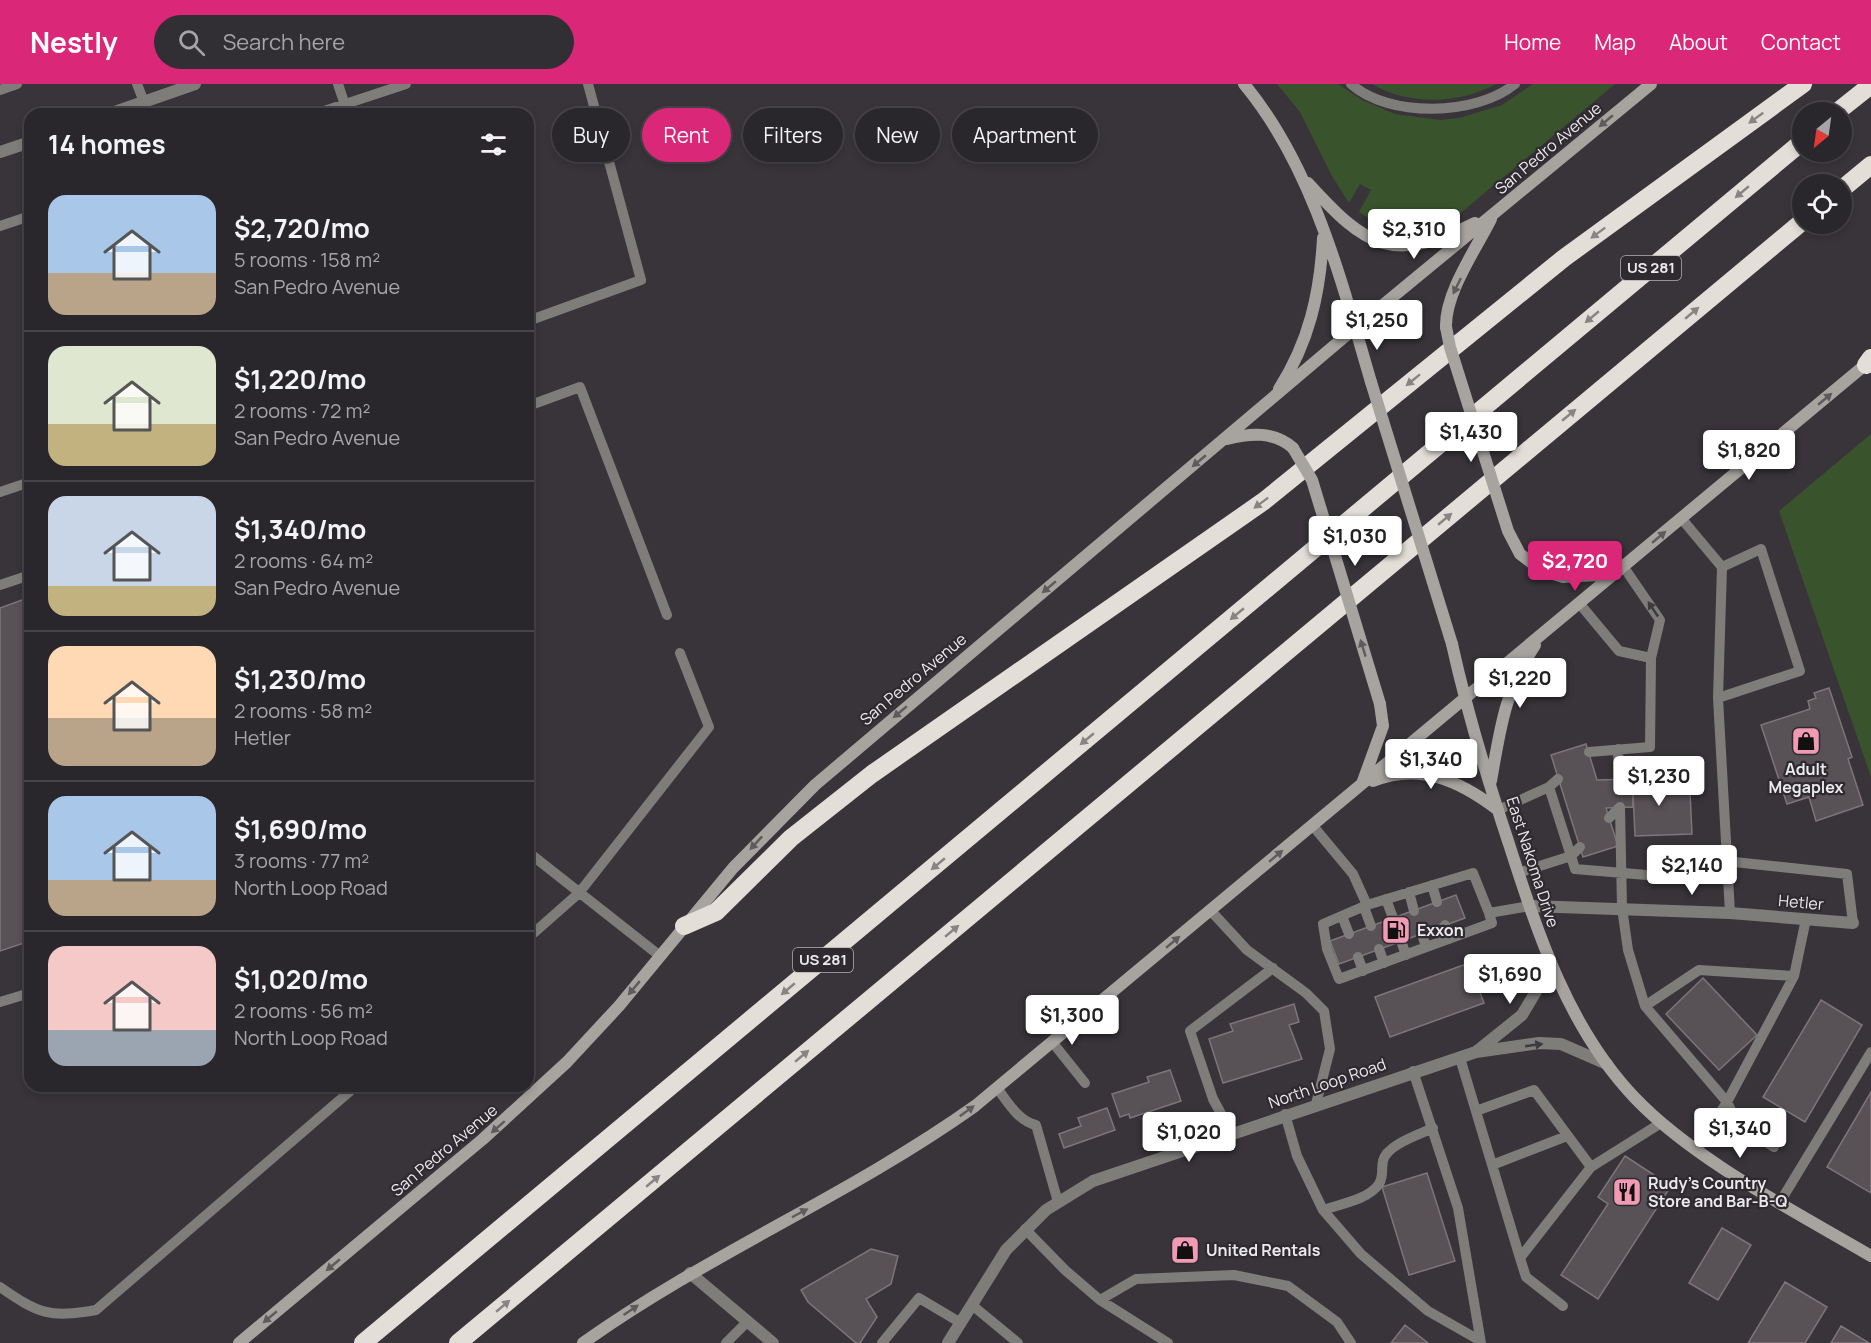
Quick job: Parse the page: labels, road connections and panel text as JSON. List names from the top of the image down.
{
  "streets": {
    "highway": ["US 281"],
    "main road": ["San Pedro Avenue", "East Nakoma Drive"],
    "street": ["Hetler", "North Loop Road"]
  },
  "crossings": [
    ["San Pedro Avenue", "East Nakoma Drive"],
    ["East Nakoma Drive", "Hetler"],
    ["East Nakoma Drive", "North Loop Road"]
  ],
  "one_way": ["San Pedro Avenue"],
  "places": {
    "shop": ["Adult Megaplex", "United Rentals"],
    "fuel station": ["Exxon"],
    "restaurant": ["Rudy’s Country Store and Bar-B-Q"]
  },
  "north": "bottom left",
  "page": {
    "header": "Nestly",
    "search": "Search here",
    "nav": [
      "Home",
      "Map",
      "About",
      "Contact"
    ],
    "chip": [
      "Buy",
      "Rent",
      "Filters",
      "New",
      "Apartment"
    ],
    "heading": "14 homes",
    "list": [
      {
        "name": "$2,720/mo",
        "note": "5 rooms · 158 m² · San Pedro Avenue"
      },
      {
        "name": "$1,220/mo",
        "note": "2 rooms · 72 m² · San Pedro Avenue"
      },
      {
        "name": "$1,340/mo",
        "note": "2 rooms · 64 m² · San Pedro Avenue"
      },
      {
        "name": "$1,230/mo",
        "note": "2 rooms · 58 m² · Hetler"
      },
      {
        "name": "$1,690/mo",
        "note": "3 rooms · 77 m² · North Loop Road"
      },
      {
        "name": "$1,020/mo",
        "note": "2 rooms · 56 m² · North Loop Road"
      }
    ],
    "price": [
      "$2,310",
      "$1,250",
      "$1,430",
      "$1,820",
      "$1,030",
      "$2,720",
      "$1,220",
      "$1,340",
      "$1,230",
      "$2,140",
      "$1,690",
      "$1,300",
      "$1,340",
      "$1,020"
    ]
  }
}
